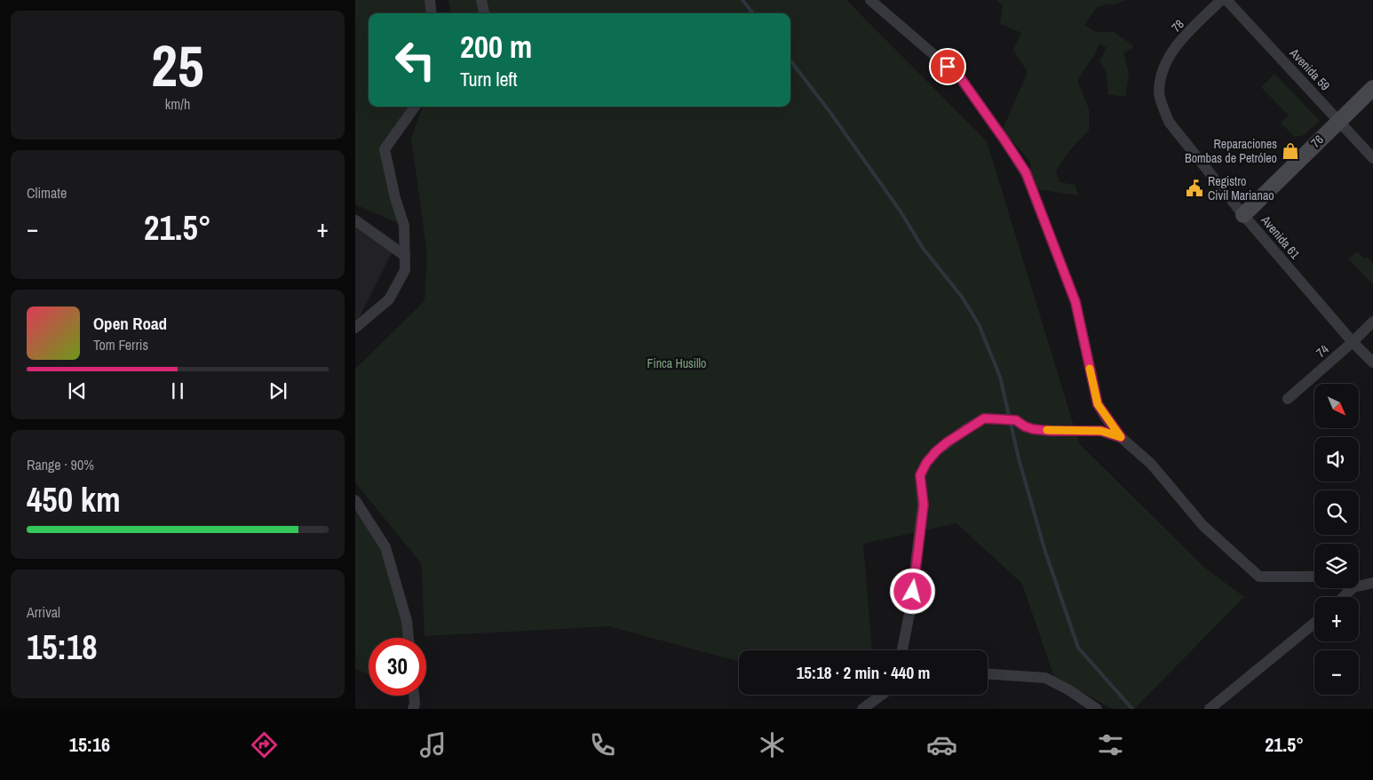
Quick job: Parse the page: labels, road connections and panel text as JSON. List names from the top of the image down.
{
  "streets": {
    "street": [
      "78",
      "Avenida 59",
      "76",
      "Avenida 61",
      "74"
    ]
  },
  "crossings": [
    ["78", "Avenida 61"],
    ["Avenida 59", "76"],
    ["76", "Avenida 61"],
    ["Avenida 61", "74"]
  ],
  "parks": ["Finca Husillo"],
  "places": {
    "shop": ["Reparaciones Bombas de Petróleo"],
    "public building": ["Registro Civil Marianao"]
  },
  "north": "bottom right",
  "page": {
    "tile": [
      ["25", "km/h"],
      "Climate",
      ["Range · 90%", "450 km"],
      ["Arrival", "15:18"]
    ],
    "turn": ["200 m", "Turn left"],
    "heat": ["−", "21.5°", "+"],
    "song": ["Open Road", "Tom Ferris"],
    "map_buttons": ["+", "−"],
    "limit": "30",
    "trip": "15:18 · 2 min · 440 m",
    "tabs": ["15:16", "21.5°"]
  }
}
